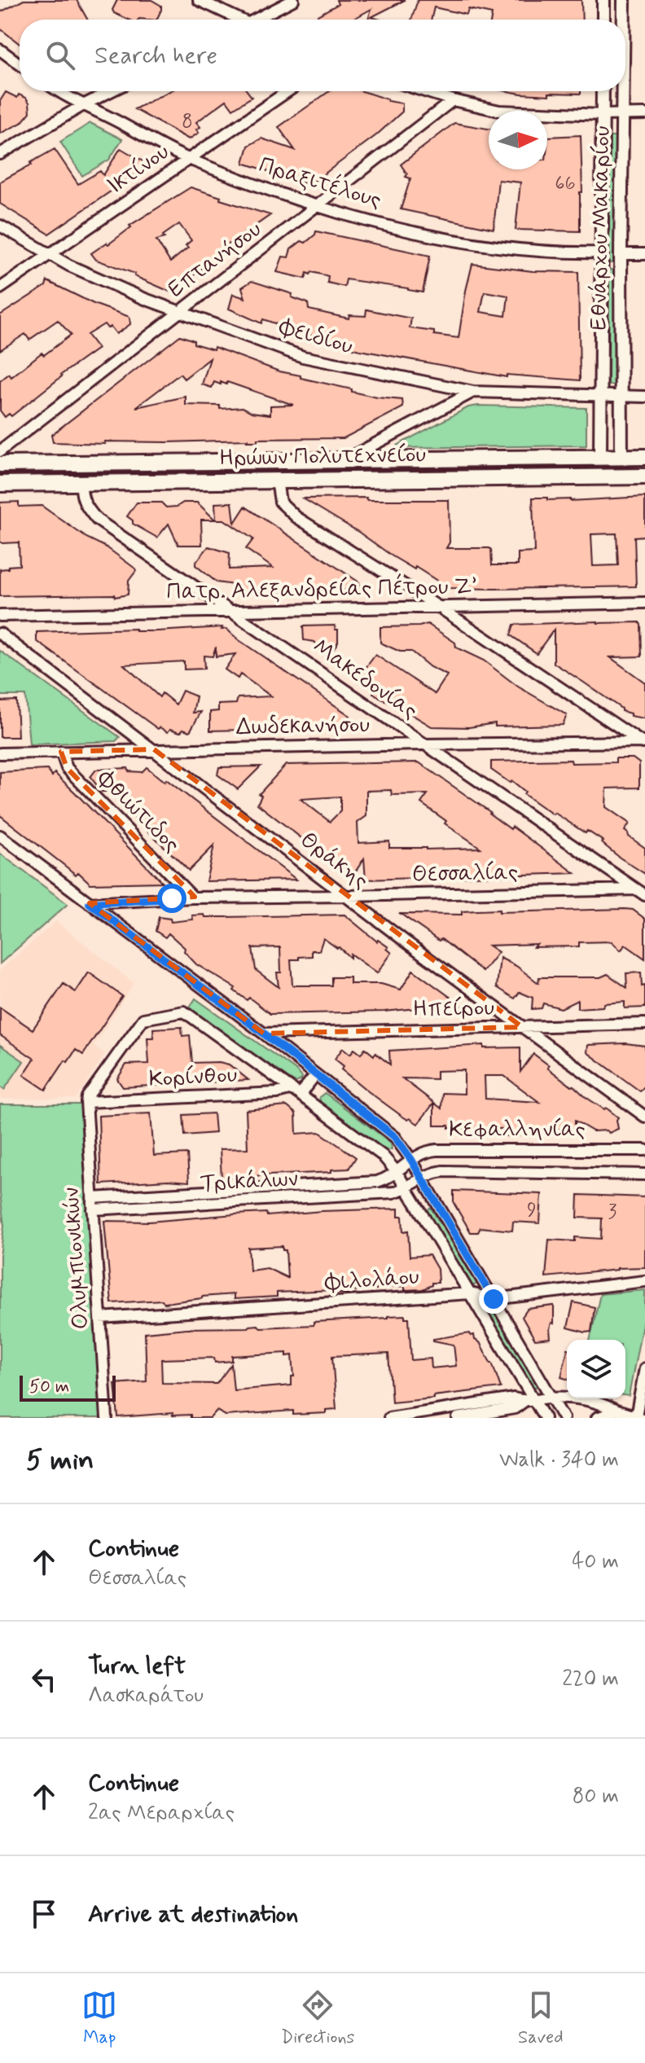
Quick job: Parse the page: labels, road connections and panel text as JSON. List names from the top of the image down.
{
  "streets": {
    "main road": ["Ηρώων Πολυτεχνείου"],
    "street": [
      "Ικτίνου",
      "Πραξιτέλους",
      "Εθνάρχου Μακαρίου",
      "Επτανήσου",
      "Φειδίου",
      "Πατρ. Αλεξανδρείας Πέτρου Ζ’",
      "Μακεδονίας",
      "Δωδεκανήσου",
      "Φθιώτιδος",
      "Θράκης",
      "Θεσσαλίας",
      "Ηπείρου",
      "Κορίνθου",
      "Κεφαλληνίας",
      "Τρικάλων",
      "Ολυμπιονικών",
      "Φιλολάου"
    ]
  },
  "crossings": [
    ["Ικτίνου", "Πραξιτέλους"],
    ["Ικτίνου", "Φειδίου"],
    ["Πραξιτέλους", "Εθνάρχου Μακαρίου"],
    ["Πραξιτέλους", "Επτανήσου"],
    ["Εθνάρχου Μακαρίου", "Φειδίου"],
    ["Εθνάρχου Μακαρίου", "Ηρώων Πολυτεχνείου"],
    ["Επτανήσου", "Φειδίου"],
    ["Φειδίου", "Ηρώων Πολυτεχνείου"],
    ["Ηρώων Πολυτεχνείου", "Μακεδονίας"],
    ["Πατρ. Αλεξανδρείας Πέτρου Ζ’", "Μακεδονίας"],
    ["Μακεδονίας", "Δωδεκανήσου"],
    ["Μακεδονίας", "Θεσσαλίας"],
    ["Δωδεκανήσου", "Φθιώτιδος"],
    ["Δωδεκανήσου", "Θράκης"],
    ["Φθιώτιδος", "Θεσσαλίας"],
    ["Θράκης", "Θεσσαλίας"],
    ["Θράκης", "Ηπείρου"],
    ["Κορίνθου", "Ολυμπιονικών"],
    ["Κεφαλληνίας", "Τρικάλων"],
    ["Τρικάλων", "Ολυμπιονικών"],
    ["Ολυμπιονικών", "Φιλολάου"]
  ],
  "house_numbers": [
    "8",
    "66",
    "9",
    "3"
  ],
  "scale_bar": "50 m",
  "north": "right",
  "page": {
    "search": "Search here",
    "scale": "50 m",
    "heading": ["5 min", "Walk · 340 m"],
    "list": [
      ["Continue", "Θεσσαλίας", "40 m"],
      ["Turn left", "Λασκαράτου", "220 m"],
      ["Continue", "2ας Μεραρχίας", "80 m"],
      "Arrive at destination"
    ],
    "nav": ["Map", "Directions", "Saved"]
  }
}
